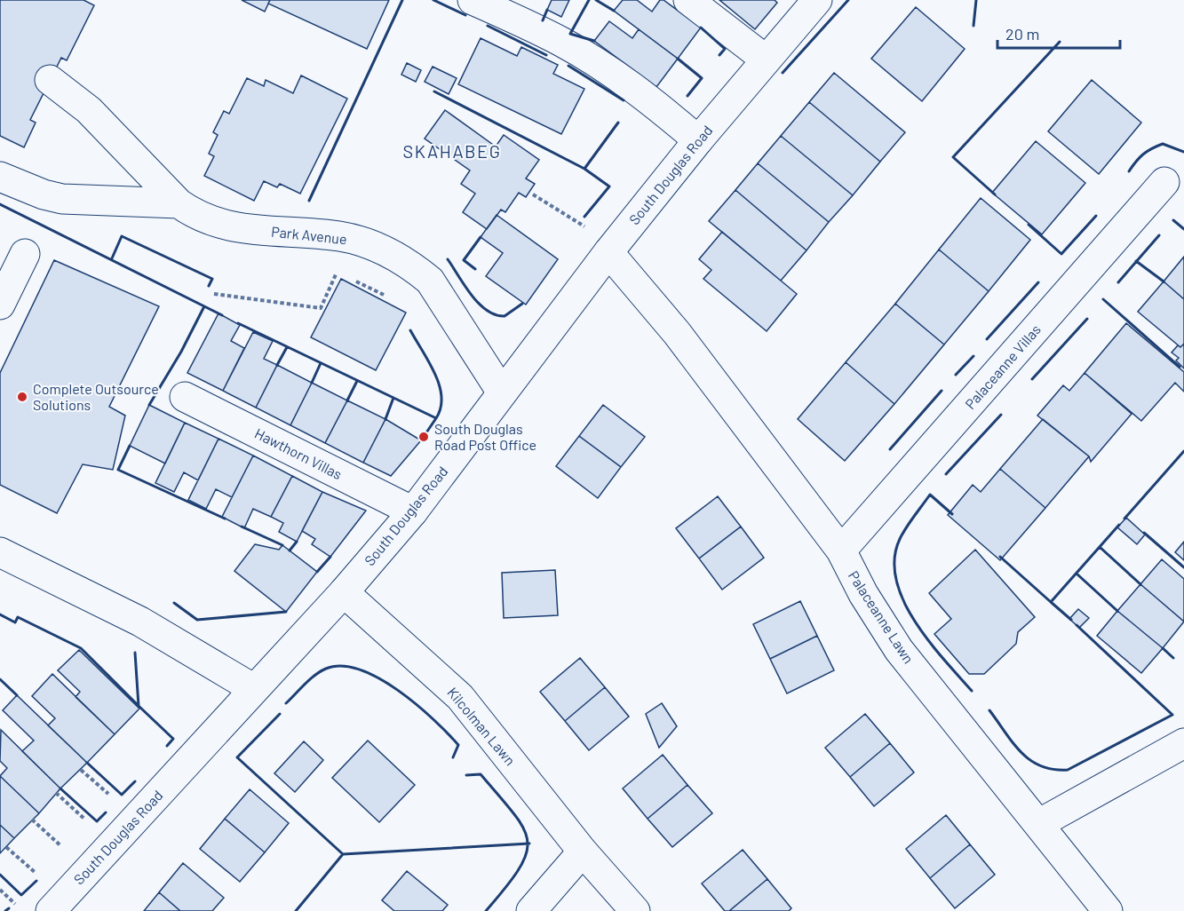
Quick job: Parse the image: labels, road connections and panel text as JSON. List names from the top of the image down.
{
  "streets": {
    "street": [
      "South Douglas Road",
      "Park Avenue",
      "Palaceanne Villas",
      "Hawthorn Villas",
      "Palaceanne Lawn",
      "Kilcolman Lawn"
    ]
  },
  "crossings": [
    ["South Douglas Road", "Park Avenue"],
    ["South Douglas Road", "Hawthorn Villas"],
    ["South Douglas Road", "Palaceanne Lawn"],
    ["South Douglas Road", "Kilcolman Lawn"],
    ["Palaceanne Villas", "Palaceanne Lawn"]
  ],
  "districts": ["SKAHABEG"],
  "places": ["Complete Outsource Solutions", "South Douglas Road Post Office"],
  "scale_bar": "20 m"
}
